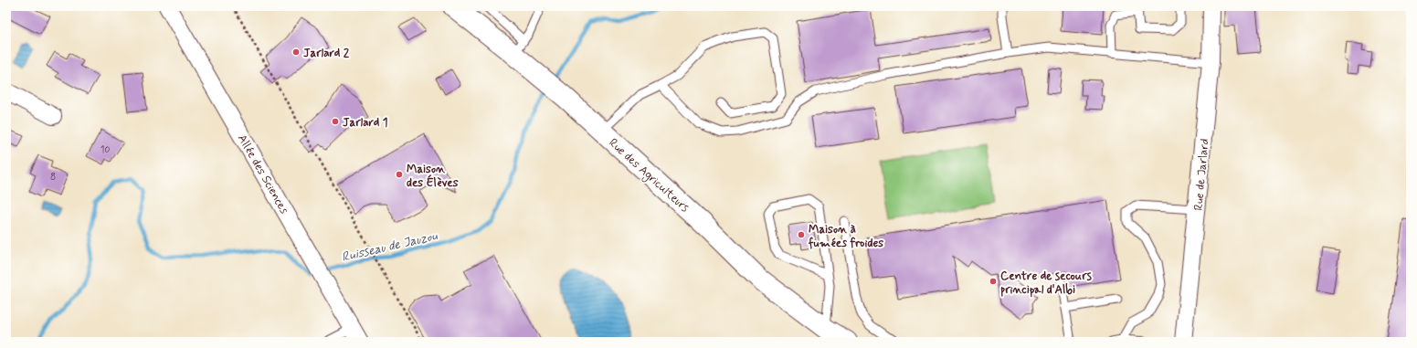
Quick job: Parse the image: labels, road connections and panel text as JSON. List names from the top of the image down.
{
  "streets": {
    "street": ["Allée des Sciences", "Rue des Agriculteurs", "Rue de Jarlard"]
  },
  "water": ["Ruisseau de Jauzou"],
  "places": [
    "Jarlard 2",
    "Jarlard 1",
    "Maison des Élèves",
    "Maison à fumées froides",
    "Centre de secours principal d'Albi"
  ],
  "house_numbers": ["10", "8"]
}
